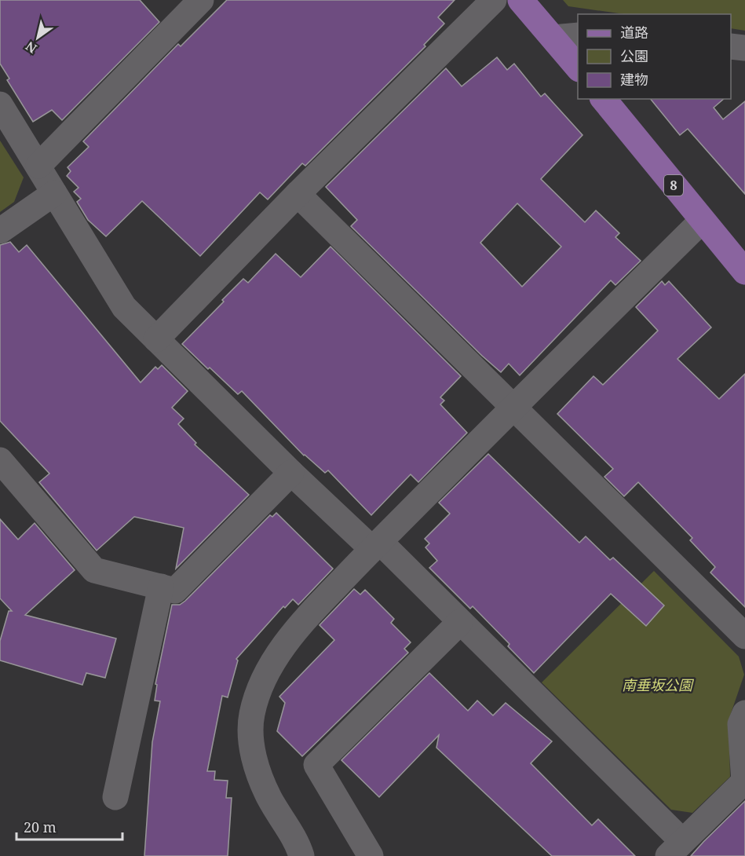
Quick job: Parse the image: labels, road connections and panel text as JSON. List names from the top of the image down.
{
  "streets": {
    "main road": ["8"]
  },
  "parks": ["南垂坂公園"],
  "legend": ["道路", "公園", "建物"],
  "scale_bar": "20 m",
  "north": "bottom left"
}
